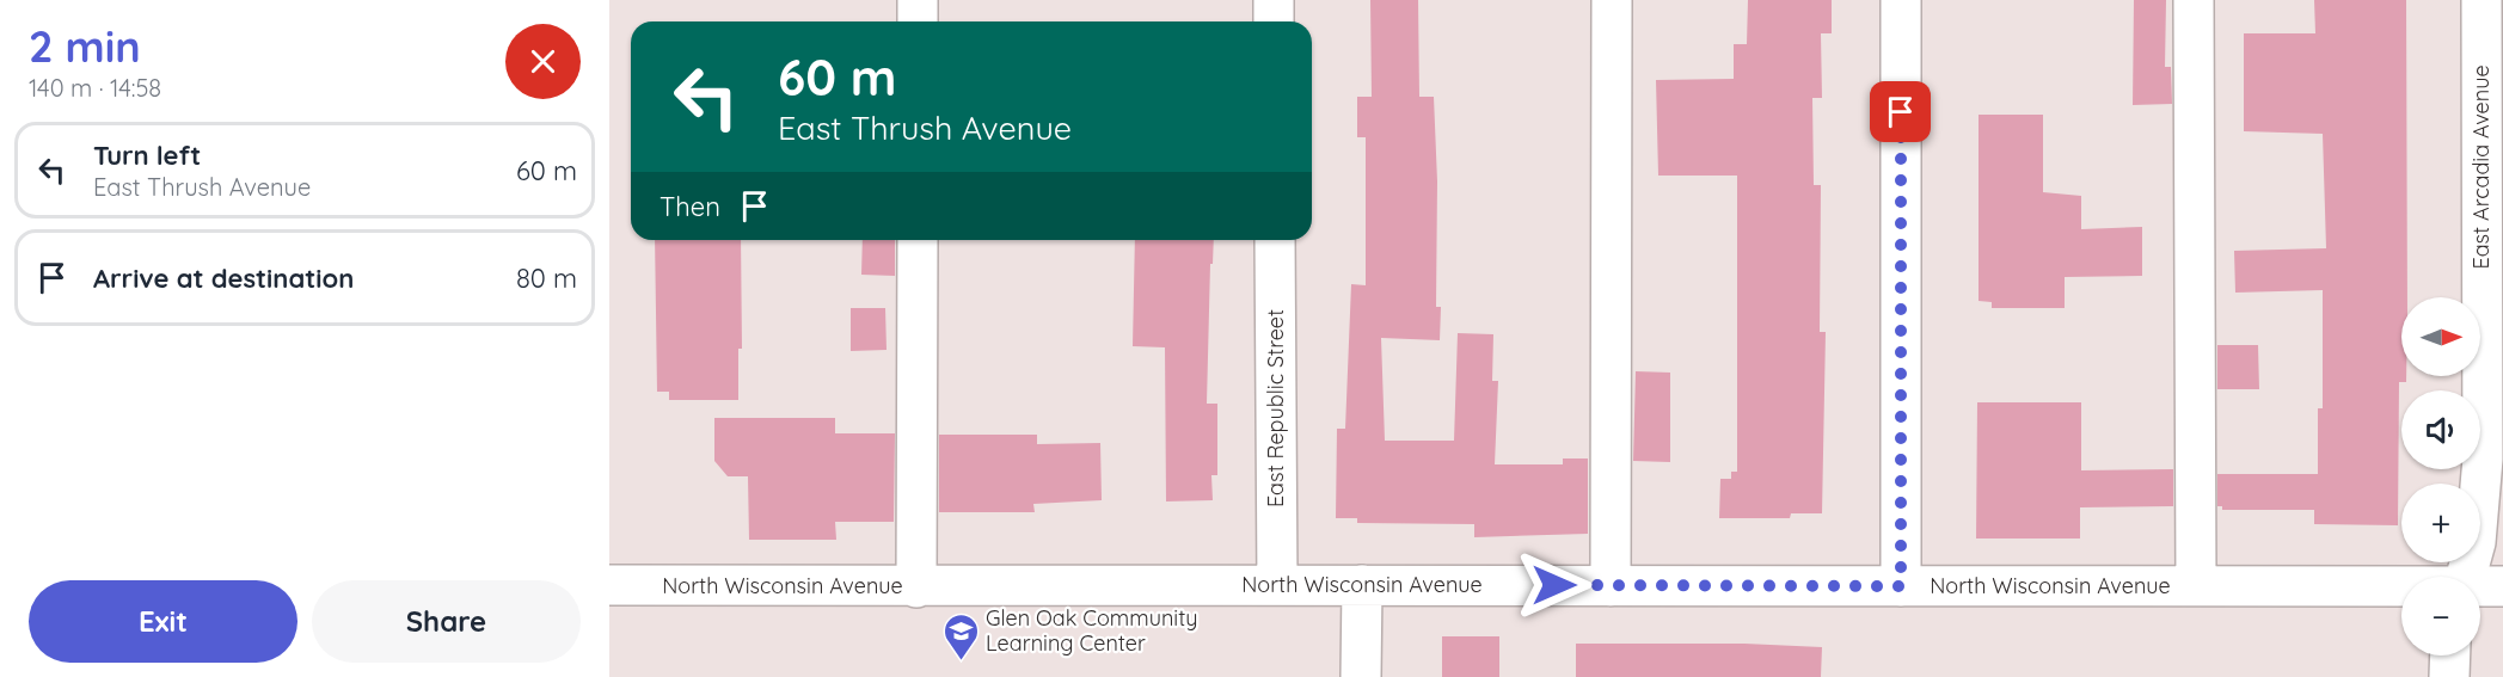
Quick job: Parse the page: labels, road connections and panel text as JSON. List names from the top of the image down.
{
  "streets": {
    "street": ["East Arcadia Avenue", "East Republic Street", "North Wisconsin Avenue"]
  },
  "crossings": [
    ["East Republic Street", "North Wisconsin Avenue"]
  ],
  "places": {
    "school or university": ["Glen Oak Community Learning Center"]
  },
  "north": "right",
  "page": {
    "heading": ["2 min", "140 m · 14:58"],
    "turn": ["60 m", "East Thrush Avenue"],
    "list": [
      {
        "name": "Turn left",
        "note": "East Thrush Avenue",
        "value": "60 m"
      },
      {
        "name": "Arrive at destination",
        "value": "80 m"
      }
    ],
    "then": "Then",
    "map_buttons": ["+", "−"],
    "buttons": ["Exit", "Share"]
  }
}
